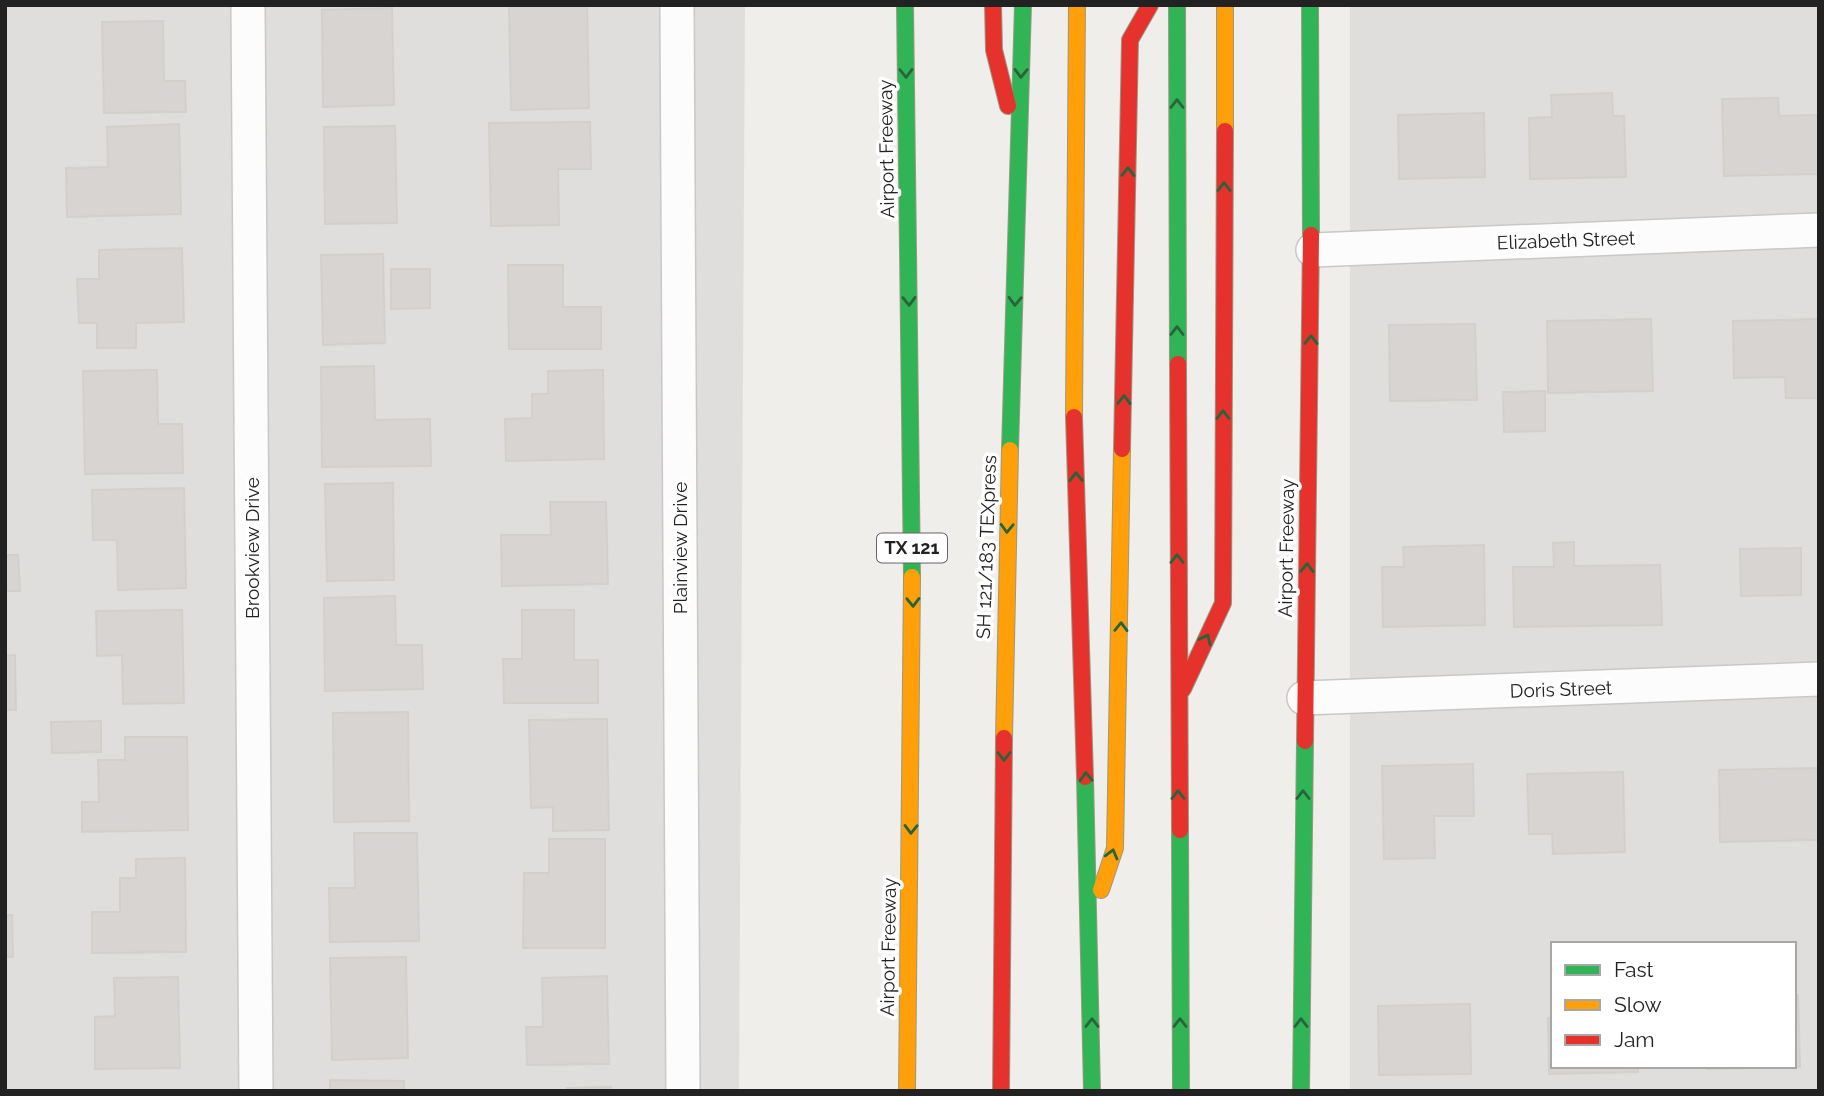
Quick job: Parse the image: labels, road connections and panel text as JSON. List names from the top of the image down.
{
  "streets": {
    "main road": ["Airport Freeway", "SH 121/183 TEXpress", "TX 121"],
    "street": [
      "Elizabeth Street",
      "Brookview Drive",
      "Plainview Drive",
      "Doris Street"
    ]
  },
  "crossings": [
    ["Airport Freeway", "Elizabeth Street"],
    ["Airport Freeway", "Doris Street"]
  ],
  "legend": ["Fast", "Slow", "Jam"]
}
